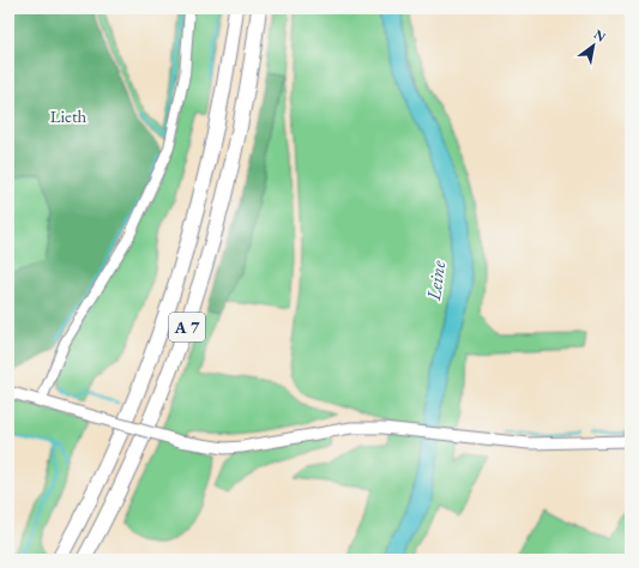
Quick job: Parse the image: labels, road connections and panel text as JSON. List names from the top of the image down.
{
  "streets": {
    "highway": ["A 7"]
  },
  "water": ["Leine"],
  "parks": ["Lieth"],
  "north": "top right"
}
